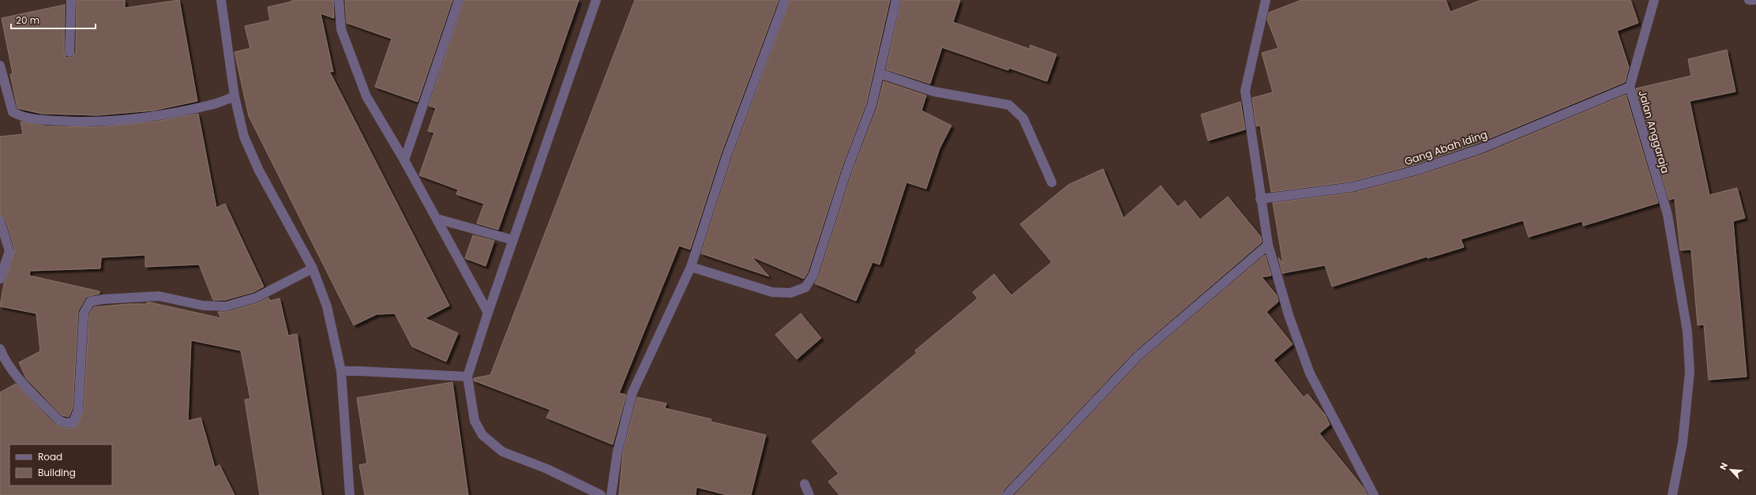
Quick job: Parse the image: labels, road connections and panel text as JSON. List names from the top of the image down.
{
  "streets": {
    "street": ["Jalan Anggaraja", "Gang Abah Iding"]
  },
  "crossings": [
    ["Jalan Anggaraja", "Gang Abah Iding"]
  ],
  "legend": ["Road", "Building"],
  "scale_bar": "20 m",
  "north": "top left"
}
